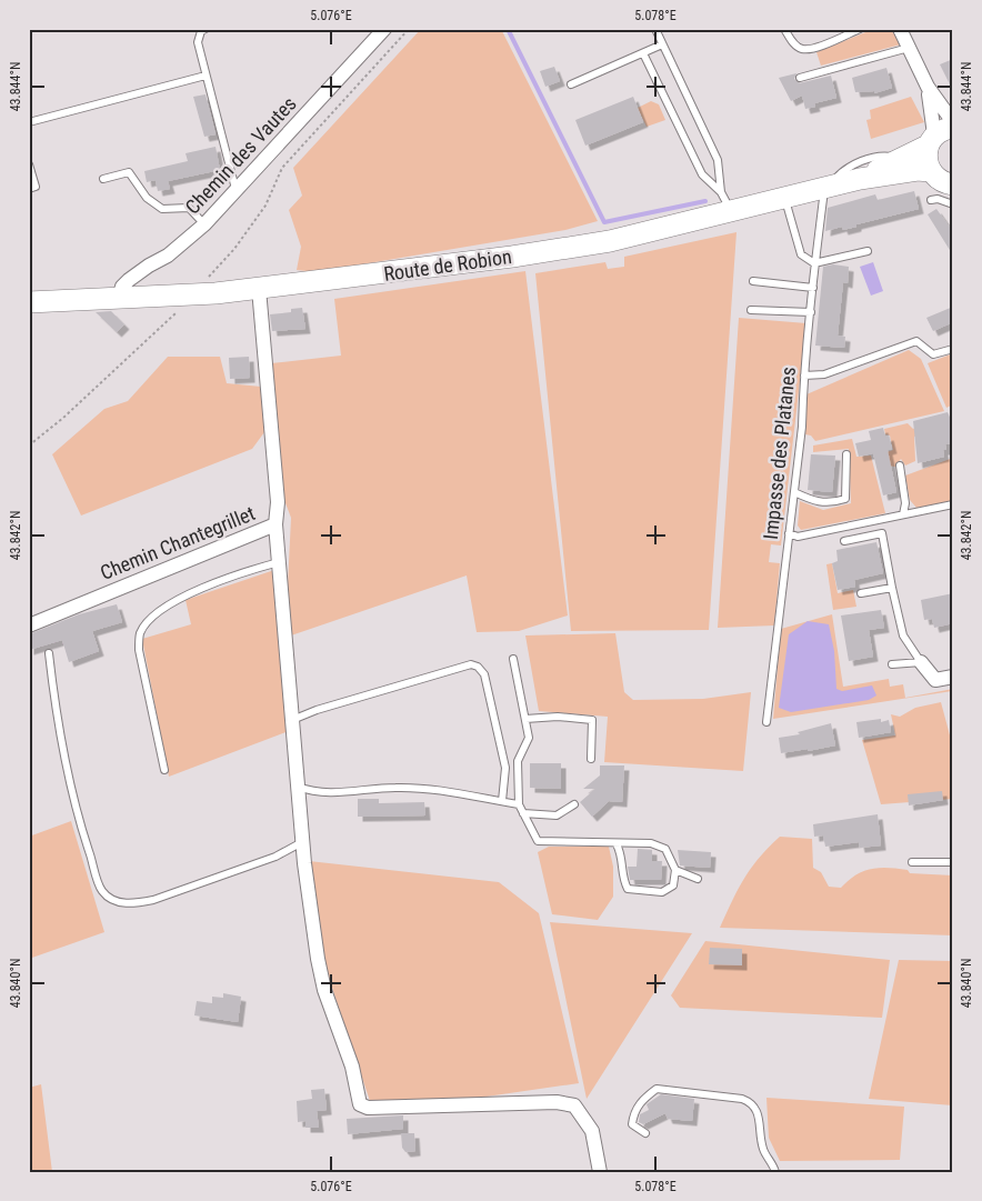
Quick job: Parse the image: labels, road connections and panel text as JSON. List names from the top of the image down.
{
  "streets": {
    "main road": ["Route de Robion"],
    "street": ["Chemin des Vautes", "Chemin Chantegrillet"],
    "lane": ["Impasse des Platanes"]
  },
  "crossings": [
    ["Chemin des Vautes", "Route de Robion"],
    ["Route de Robion", "Impasse des Platanes"],
    ["Route de Robion", "Chemin Chantegrillet"]
  ],
  "coordinates": [
    "5.076°E",
    "5.078°E",
    "43.844°N",
    "43.842°N",
    "43.840°N"
  ]
}
